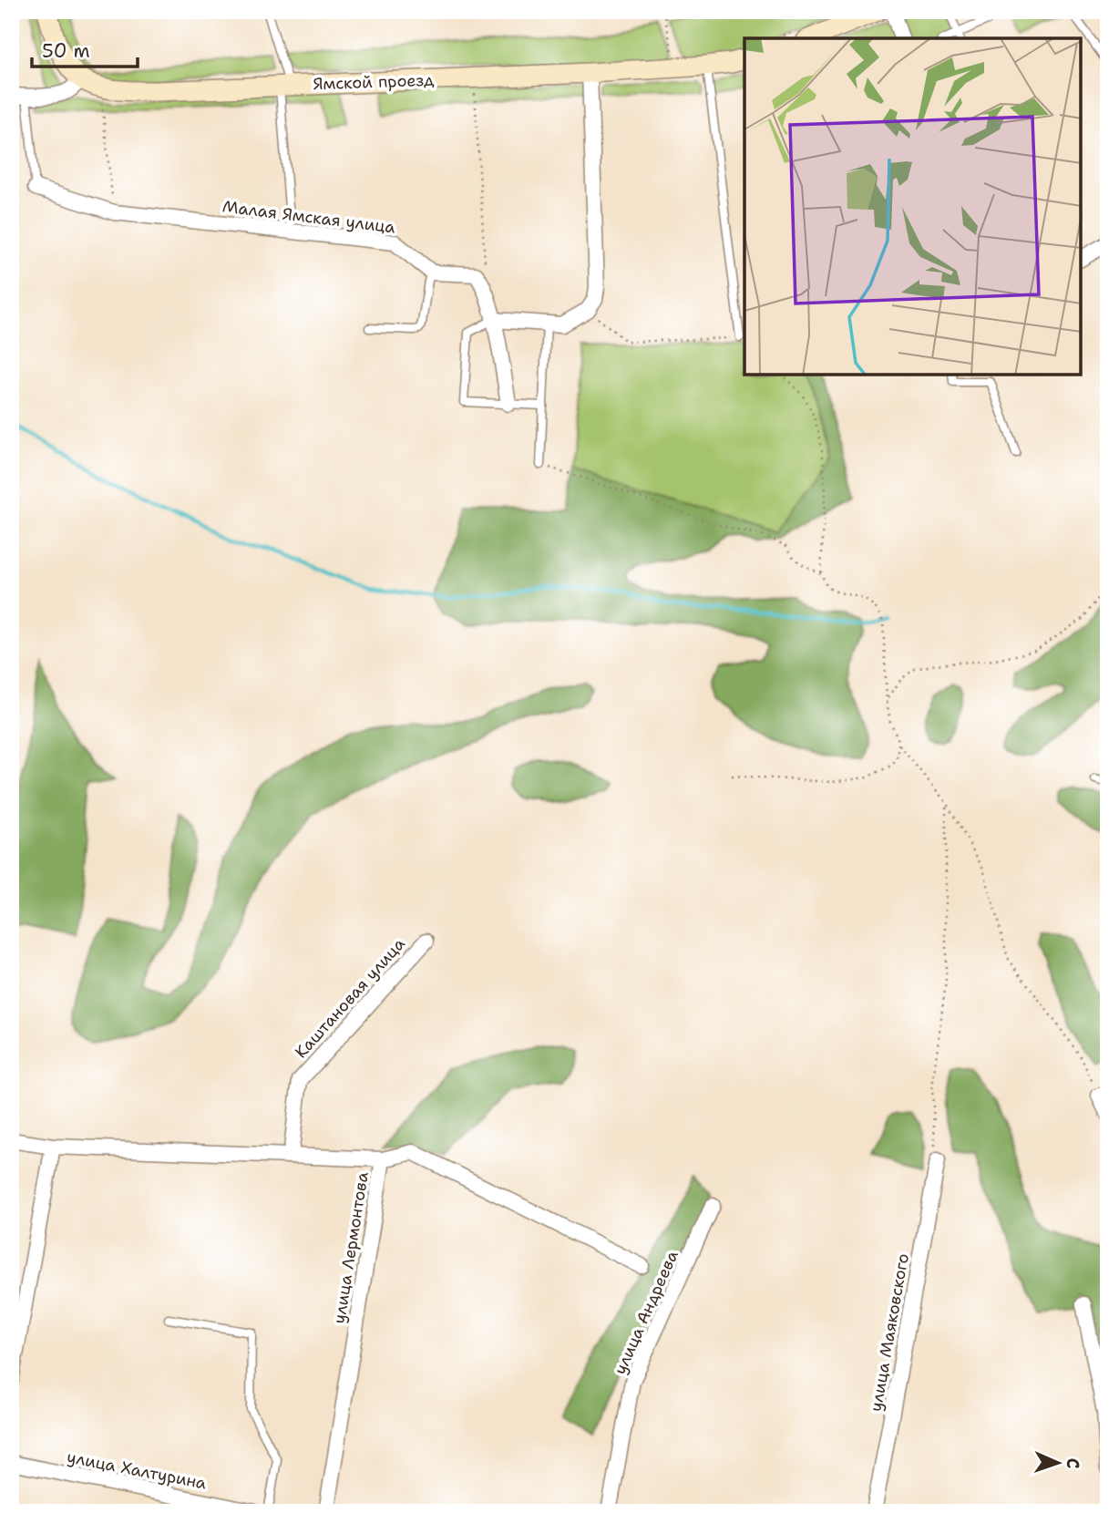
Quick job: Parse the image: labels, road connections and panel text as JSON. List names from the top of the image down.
{
  "streets": {
    "main road": ["Ямской проезд"],
    "street": [
      "Малая Ямская улица",
      "Каштановая улица",
      "улица Лермонтова",
      "улица Андреева",
      "улица Маяковского",
      "улица Халтурина"
    ]
  },
  "scale_bar": "50 m",
  "north": "right"
}
